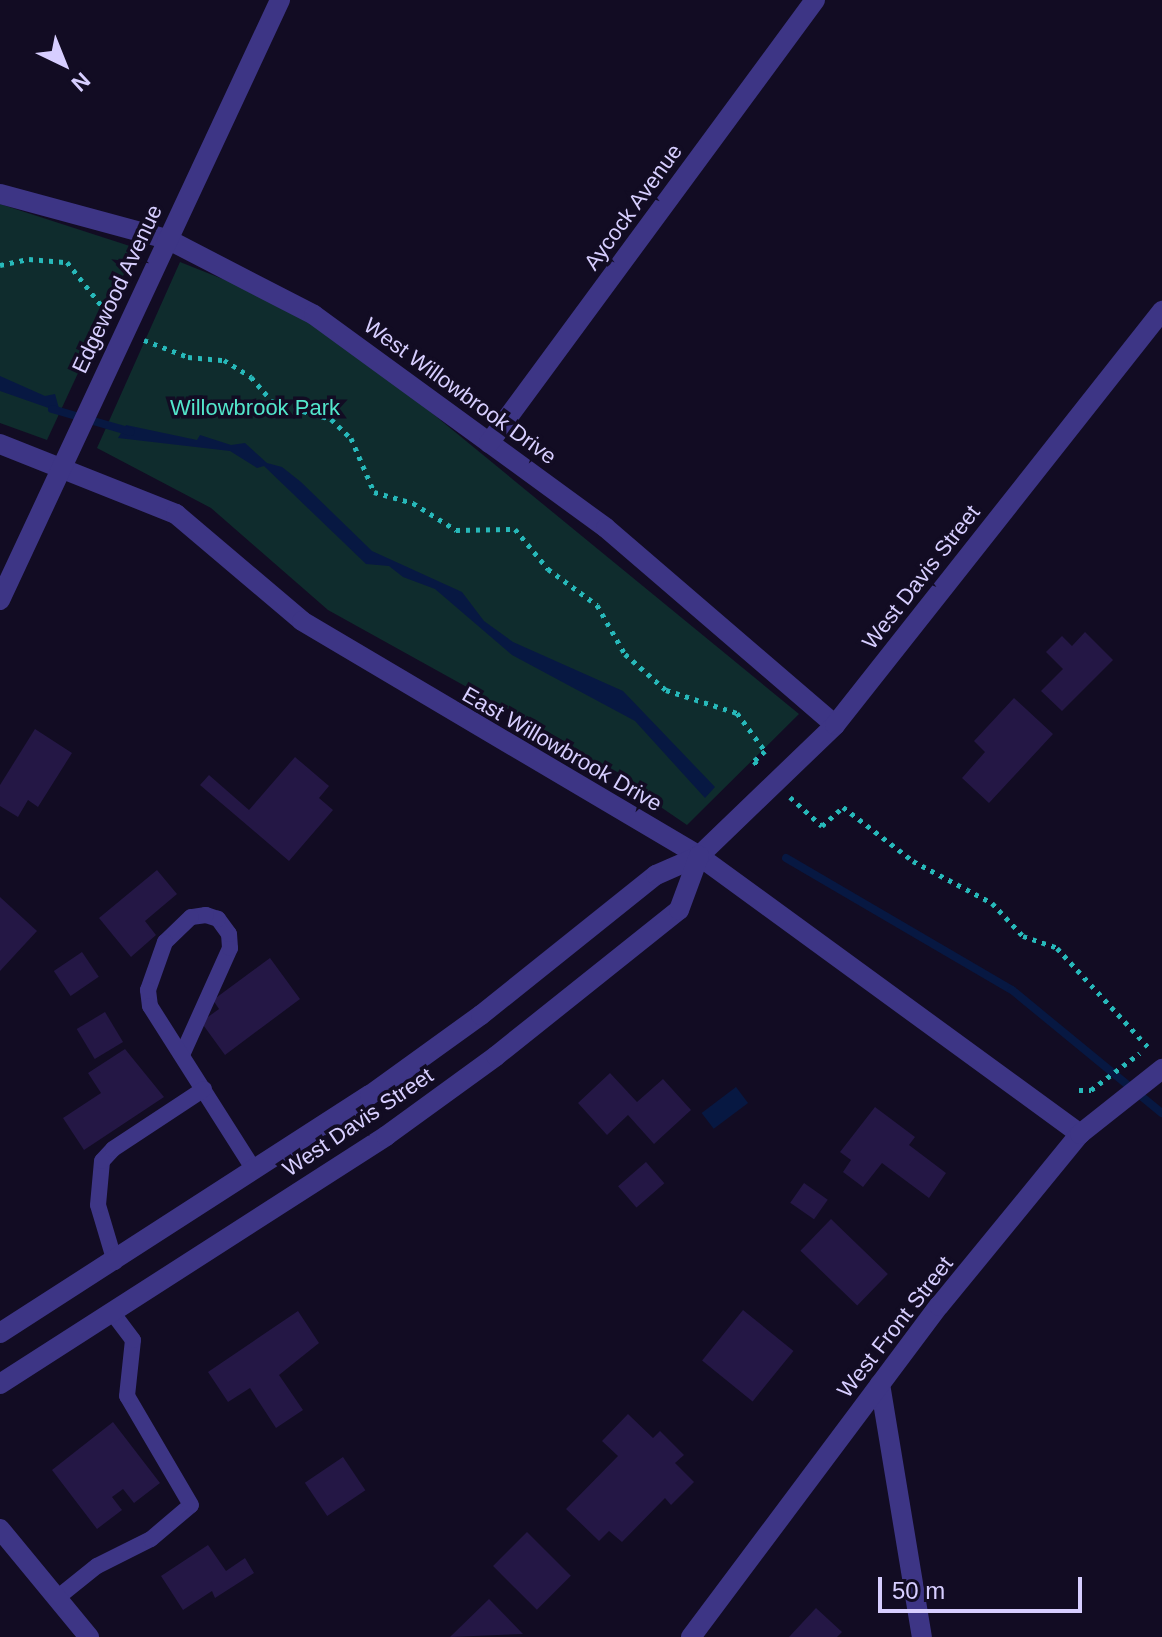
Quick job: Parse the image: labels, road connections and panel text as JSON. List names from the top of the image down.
{
  "streets": {
    "street": [
      "Aycock Avenue",
      "Edgewood Avenue",
      "West Willowbrook Drive",
      "West Davis Street",
      "East Willowbrook Drive",
      "West Front Street"
    ]
  },
  "crossings": [
    ["Aycock Avenue", "West Willowbrook Drive"],
    ["Edgewood Avenue", "West Willowbrook Drive"],
    ["Edgewood Avenue", "East Willowbrook Drive"],
    ["West Willowbrook Drive", "West Davis Street"],
    ["West Davis Street", "East Willowbrook Drive"],
    ["East Willowbrook Drive", "West Front Street"]
  ],
  "parks": ["Willowbrook Park"],
  "scale_bar": "50 m",
  "north": "bottom right"
}
